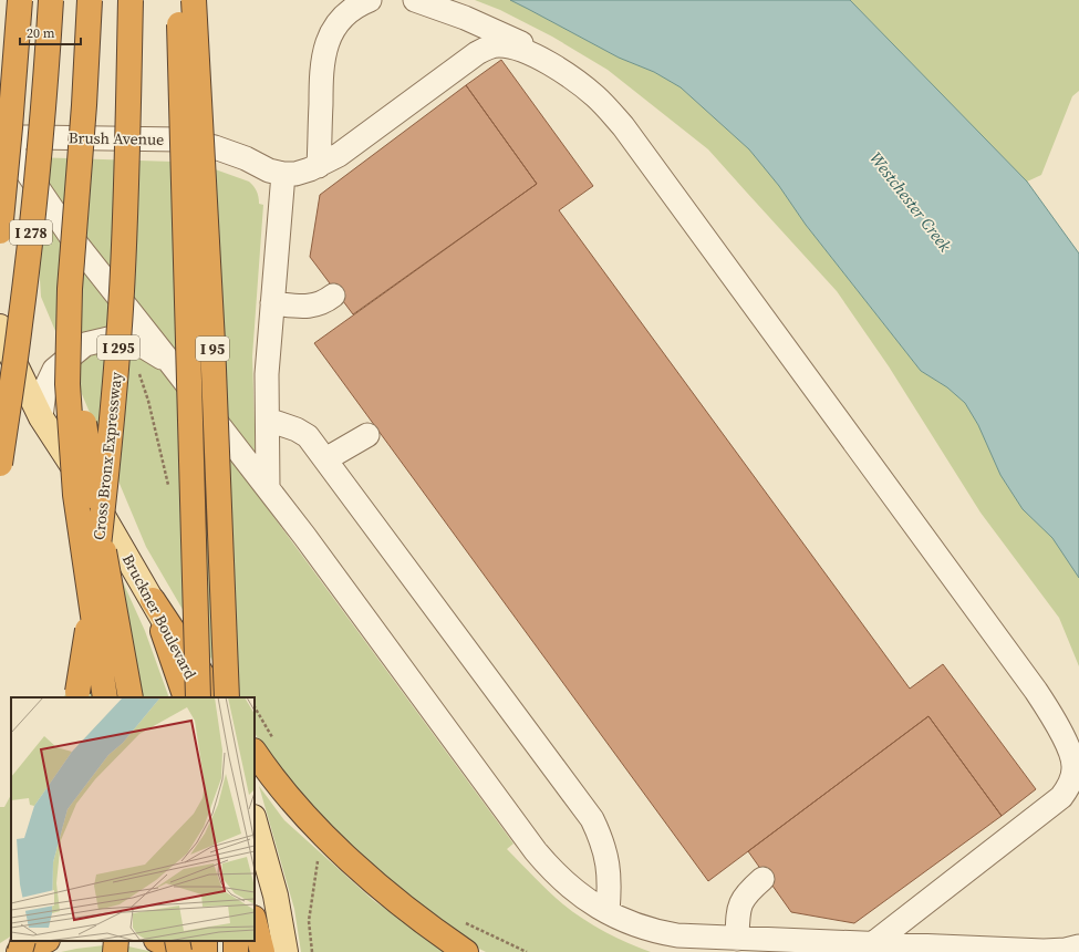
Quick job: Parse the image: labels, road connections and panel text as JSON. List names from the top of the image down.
{
  "streets": {
    "highway": [
      "I 278",
      "I 295",
      "I 95",
      "Cross Bronx Expressway"
    ],
    "main road": ["Bruckner Boulevard"],
    "street": ["Brush Avenue"]
  },
  "water": ["Westchester Creek"],
  "scale_bar": "20 m"
}
